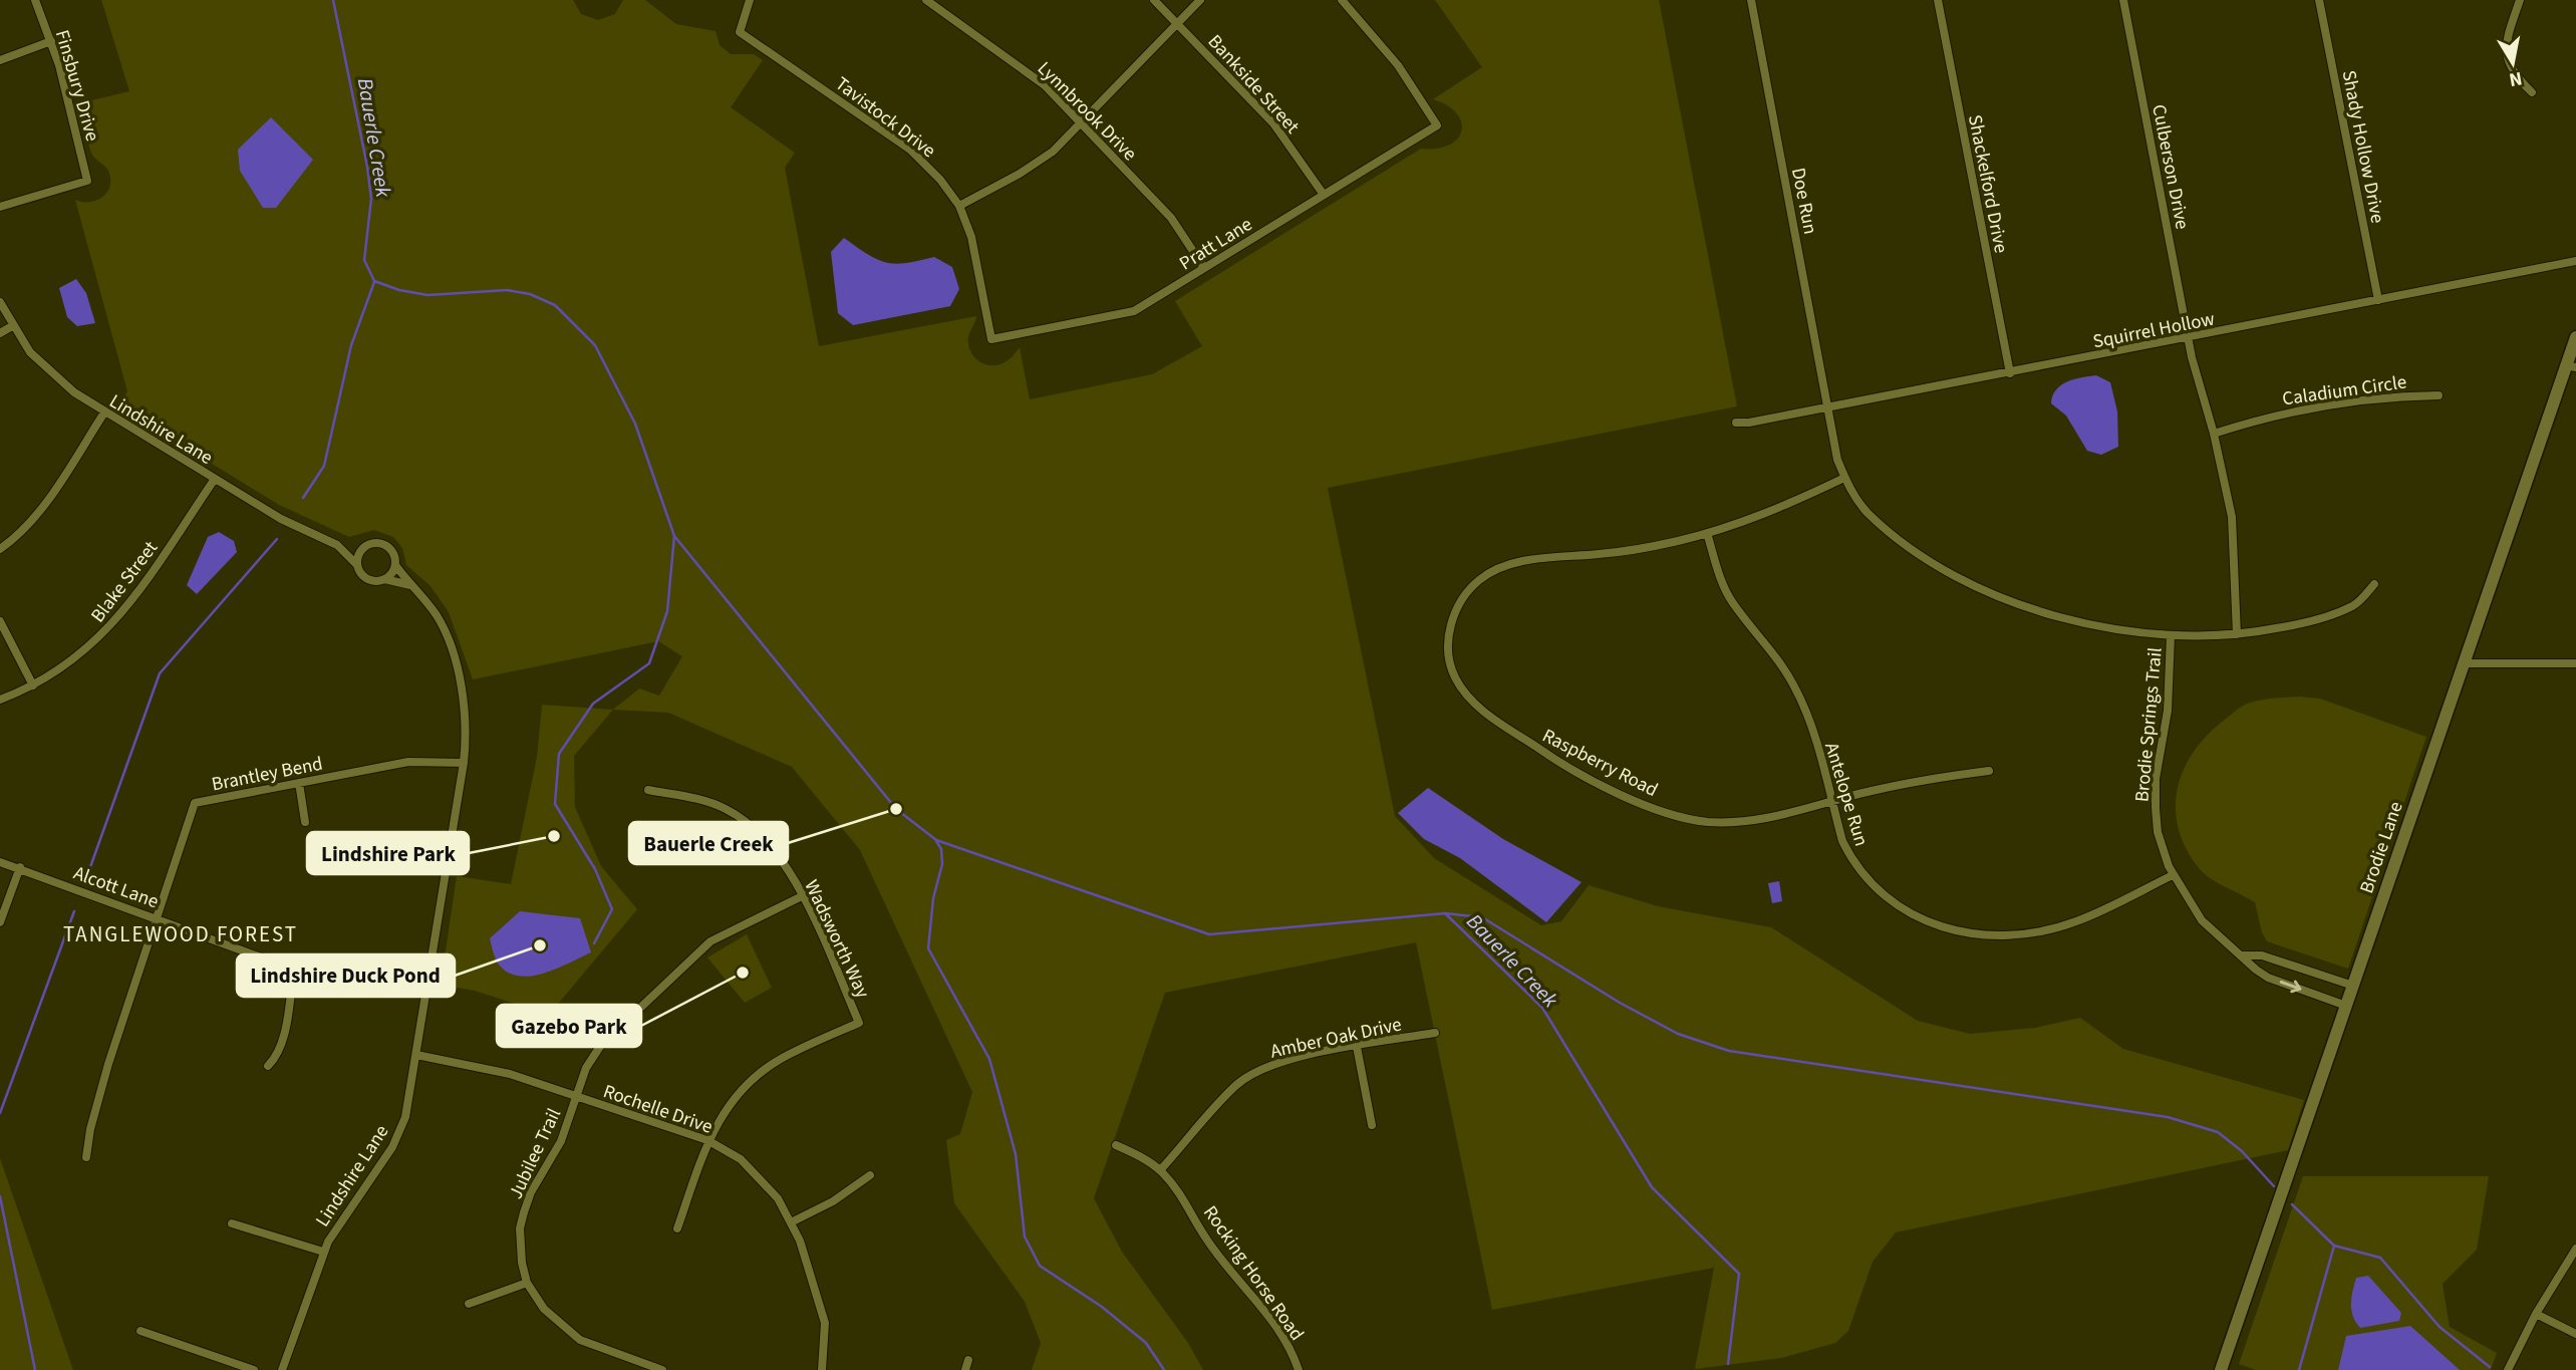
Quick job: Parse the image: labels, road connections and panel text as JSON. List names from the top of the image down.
{
  "streets": {
    "main road": ["Brodie Lane"],
    "street": [
      "Bankside Street",
      "Finsbury Drive",
      "Lynnbrook Drive",
      "Tavistock Drive",
      "Shady Hollow Drive",
      "Culberson Drive",
      "Shackelford Drive",
      "Doe Run",
      "Pratt Lane",
      "Squirrel Hollow",
      "Caladium Circle",
      "Lindshire Lane",
      "Blake Street",
      "Brodie Springs Trail",
      "Raspberry Road",
      "Brantley Bend",
      "Antelope Run",
      "Alcott Lane",
      "Wadsworth Way",
      "Amber Oak Drive",
      "Rochelle Drive",
      "Jubilee Trail",
      "Rocking Horse Road"
    ]
  },
  "crossings": [
    ["Bankside Street", "Pratt Lane"],
    ["Lynnbrook Drive", "Pratt Lane"],
    ["Tavistock Drive", "Pratt Lane"],
    ["Shady Hollow Drive", "Squirrel Hollow"],
    ["Culberson Drive", "Doe Run"],
    ["Culberson Drive", "Squirrel Hollow"],
    ["Culberson Drive", "Caladium Circle"],
    ["Shackelford Drive", "Squirrel Hollow"],
    ["Doe Run", "Squirrel Hollow"],
    ["Doe Run", "Brodie Springs Trail"],
    ["Doe Run", "Raspberry Road"],
    ["Lindshire Lane", "Blake Street"],
    ["Lindshire Lane", "Brantley Bend"],
    ["Lindshire Lane", "Alcott Lane"],
    ["Lindshire Lane", "Rochelle Drive"],
    ["Brodie Springs Trail", "Antelope Run"],
    ["Brodie Springs Trail", "Brodie Lane"],
    ["Raspberry Road", "Antelope Run"],
    ["Brantley Bend", "Alcott Lane"],
    ["Wadsworth Way", "Rochelle Drive"],
    ["Wadsworth Way", "Jubilee Trail"],
    ["Amber Oak Drive", "Rocking Horse Road"],
    ["Rochelle Drive", "Jubilee Trail"]
  ],
  "districts": ["TANGLEWOOD FOREST"],
  "water": ["Bauerle Creek"],
  "places": [
    "Bauerle Creek",
    "Lindshire Park",
    "Lindshire Duck Pond",
    "Gazebo Park"
  ],
  "north": "bottom"
}
